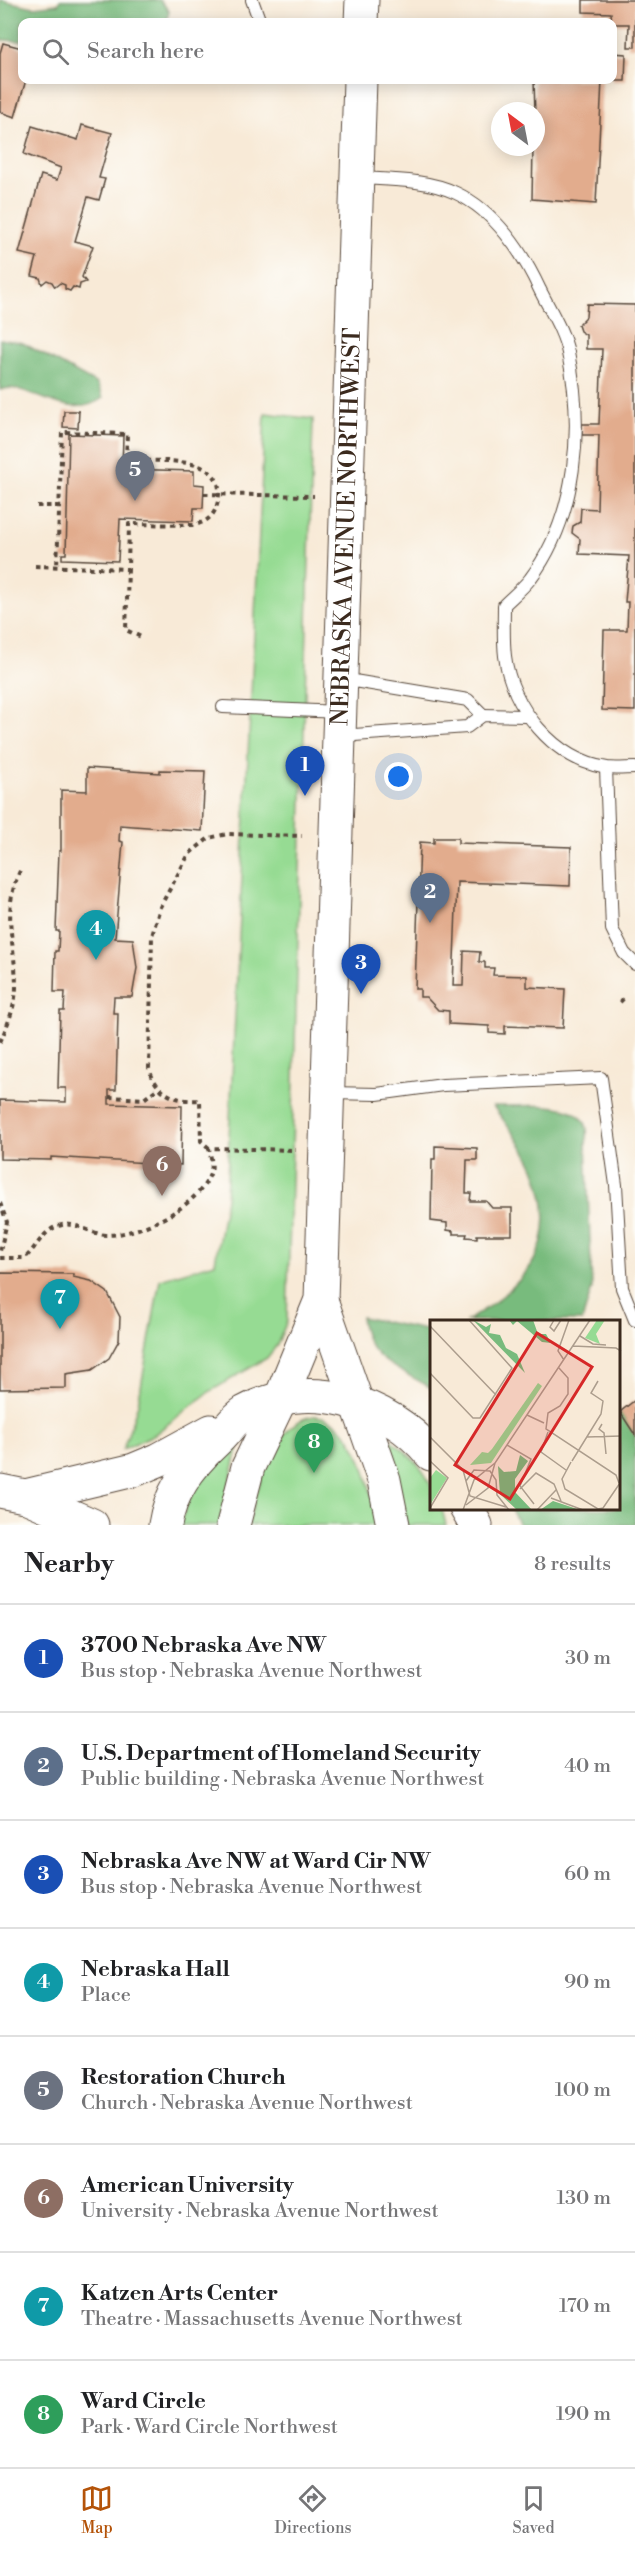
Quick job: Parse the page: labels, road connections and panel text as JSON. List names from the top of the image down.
{
  "streets": {
    "main road": ["NEBRASKA AVENUE NORTHWEST"]
  },
  "north": "top left",
  "page": {
    "search": "Search here",
    "pins": [
      "5",
      "1",
      "2",
      "4",
      "3",
      "6",
      "7",
      "8"
    ],
    "heading": ["Nearby", "8 results"],
    "list": [
      {
        "mark": "1",
        "name": "3700 Nebraska Ave NW",
        "note": "Bus stop · Nebraska Avenue Northwest",
        "value": "30 m"
      },
      {
        "mark": "2",
        "name": "U.S. Department of Homeland Security",
        "note": "Public building · Nebraska Avenue Northwest",
        "value": "40 m"
      },
      {
        "mark": "3",
        "name": "Nebraska Ave NW at Ward Cir NW",
        "note": "Bus stop · Nebraska Avenue Northwest",
        "value": "60 m"
      },
      {
        "mark": "4",
        "name": "Nebraska Hall",
        "note": "Place",
        "value": "90 m"
      },
      {
        "mark": "5",
        "name": "Restoration Church",
        "note": "Church · Nebraska Avenue Northwest",
        "value": "100 m"
      },
      {
        "mark": "6",
        "name": "American University",
        "note": "University · Nebraska Avenue Northwest",
        "value": "130 m"
      },
      {
        "mark": "7",
        "name": "Katzen Arts Center",
        "note": "Theatre · Massachusetts Avenue Northwest",
        "value": "170 m"
      },
      {
        "mark": "8",
        "name": "Ward Circle",
        "note": "Park · Ward Circle Northwest",
        "value": "190 m"
      }
    ],
    "nav": ["Map", "Directions", "Saved"]
  }
}
